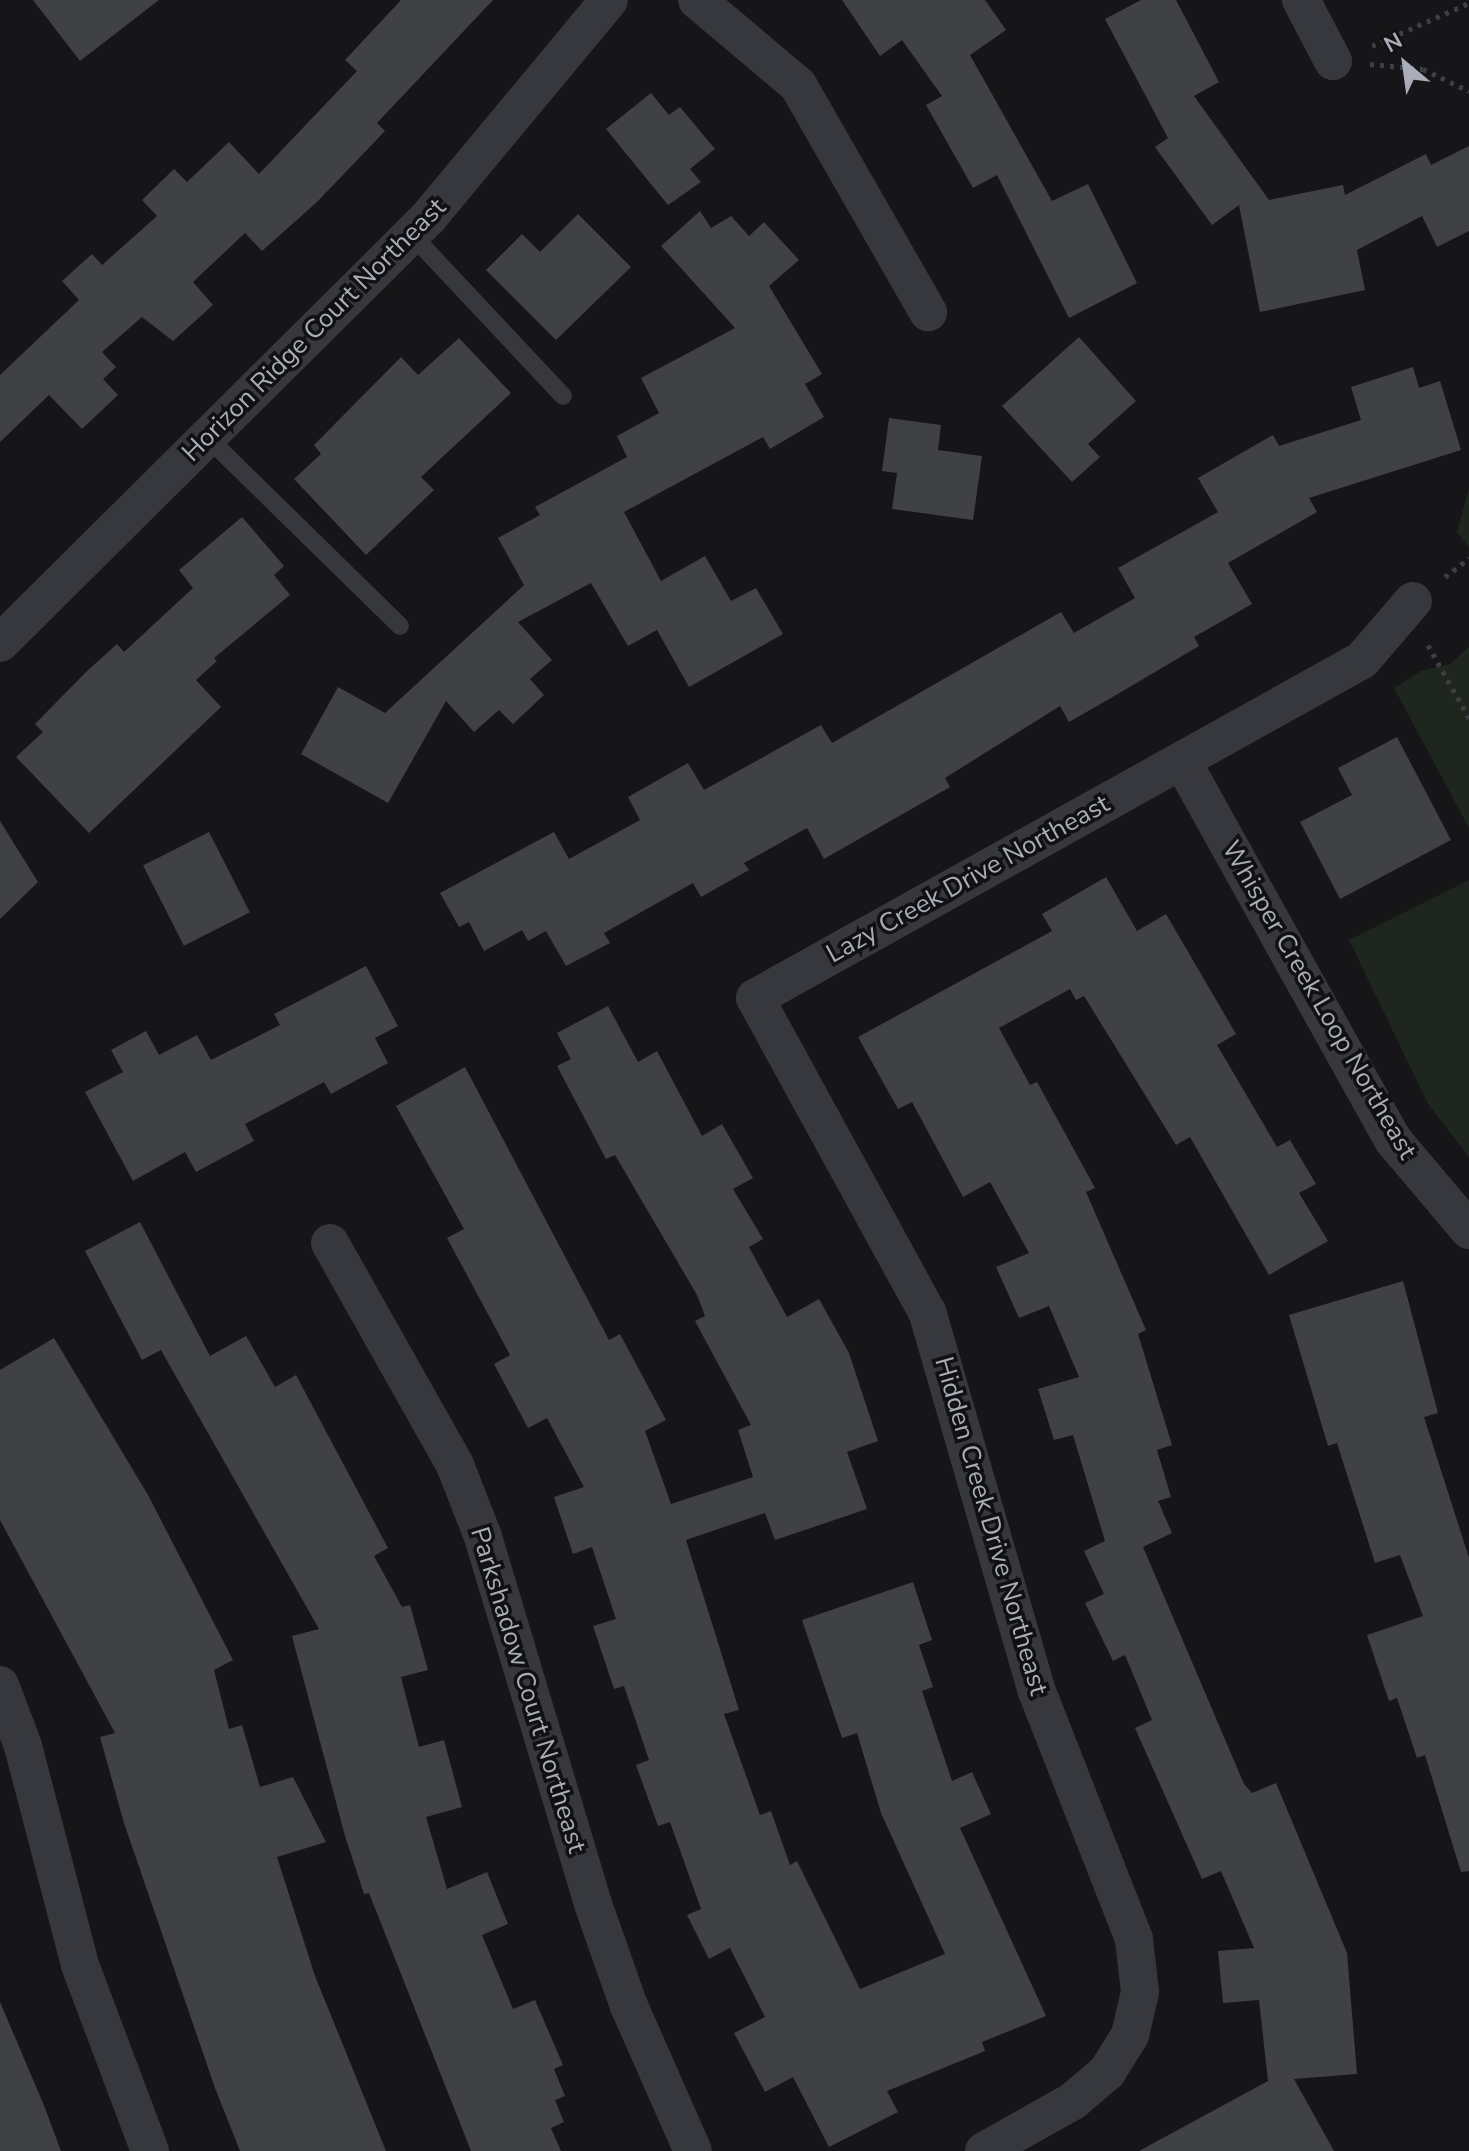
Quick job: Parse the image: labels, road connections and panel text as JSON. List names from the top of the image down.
{
  "streets": {
    "street": [
      "Horizon Ridge Court Northeast",
      "Lazy Creek Drive Northeast",
      "Whisper Creek Loop Northeast",
      "Hidden Creek Drive Northeast",
      "Parkshadow Court Northeast"
    ]
  },
  "crossings": [
    ["Lazy Creek Drive Northeast", "Whisper Creek Loop Northeast"],
    ["Lazy Creek Drive Northeast", "Hidden Creek Drive Northeast"]
  ],
  "north": "top left"
}
